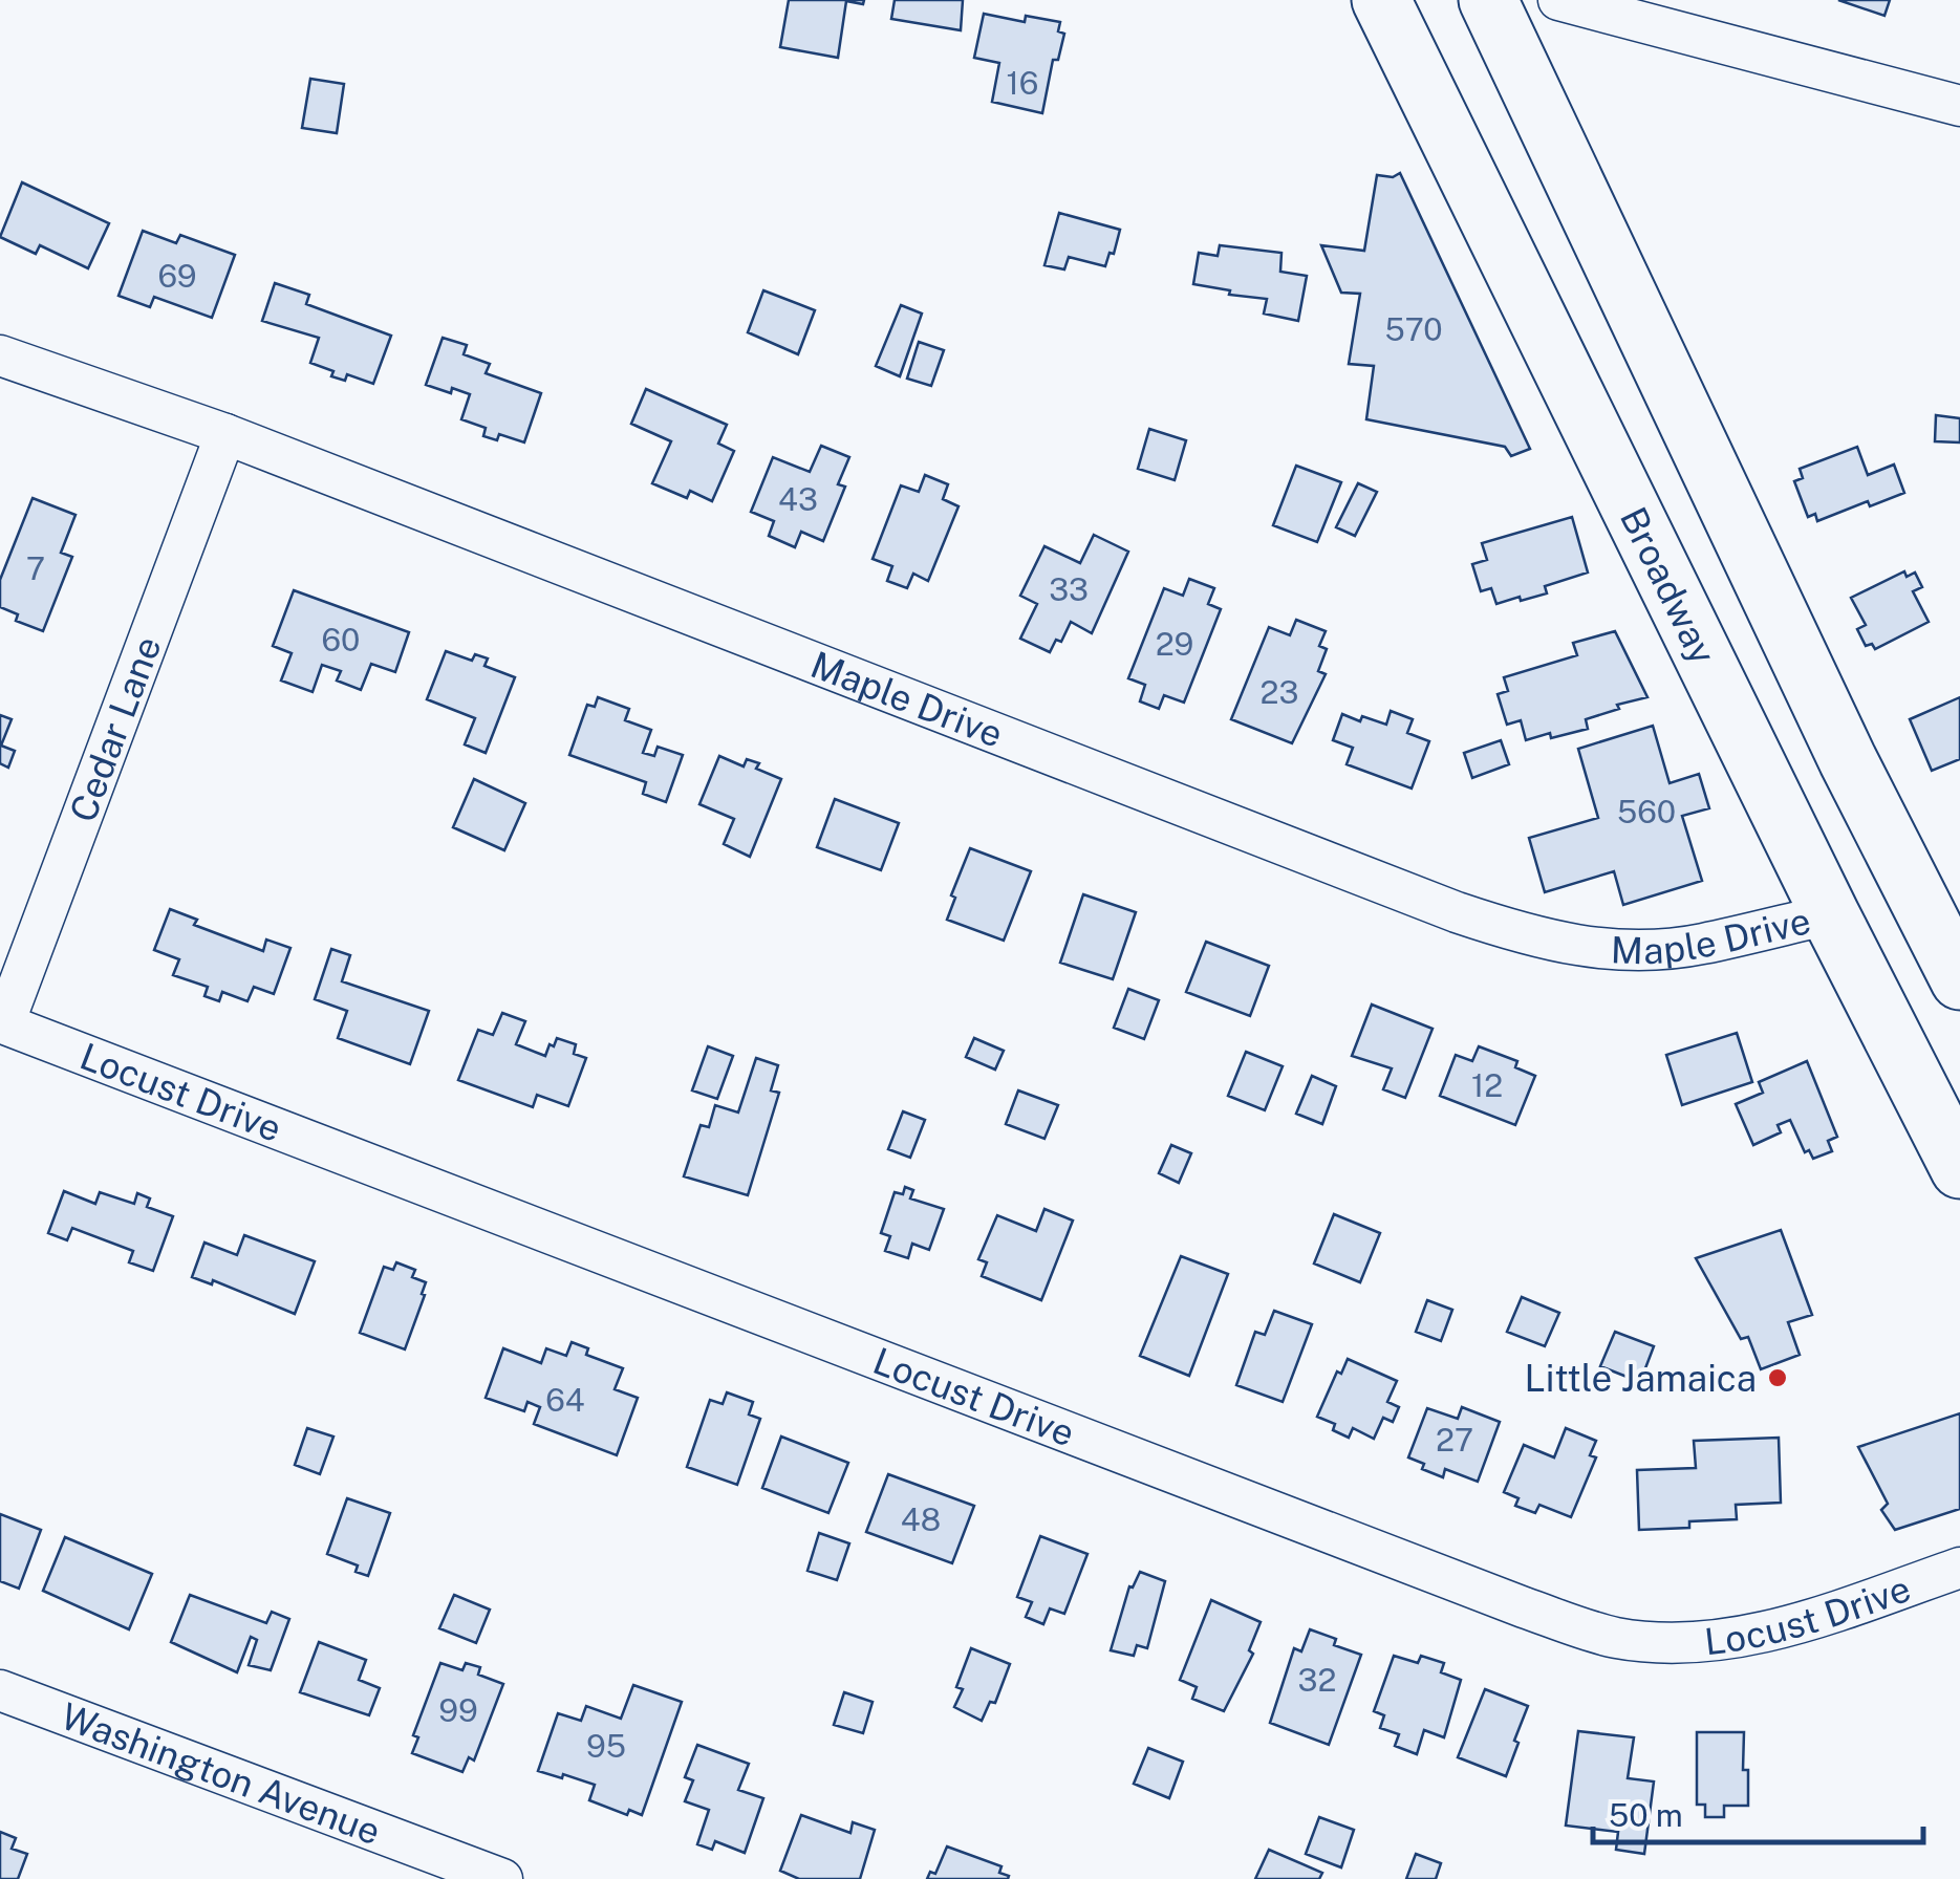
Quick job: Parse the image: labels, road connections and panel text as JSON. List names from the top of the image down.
{
  "streets": {
    "main road": ["Broadway"],
    "street": [
      "Maple Drive",
      "Cedar Lane",
      "Locust Drive",
      "Washington Avenue"
    ]
  },
  "crossings": [
    ["Broadway", "Maple Drive"],
    ["Maple Drive", "Cedar Lane"],
    ["Cedar Lane", "Locust Drive"]
  ],
  "places": ["Little Jamaica"],
  "house_numbers": [
    "16",
    "69",
    "570",
    "43",
    "7",
    "33",
    "60",
    "29",
    "23",
    "560",
    "12",
    "64",
    "27",
    "48",
    "32",
    "99",
    "95"
  ],
  "scale_bar": "50 m"
}
